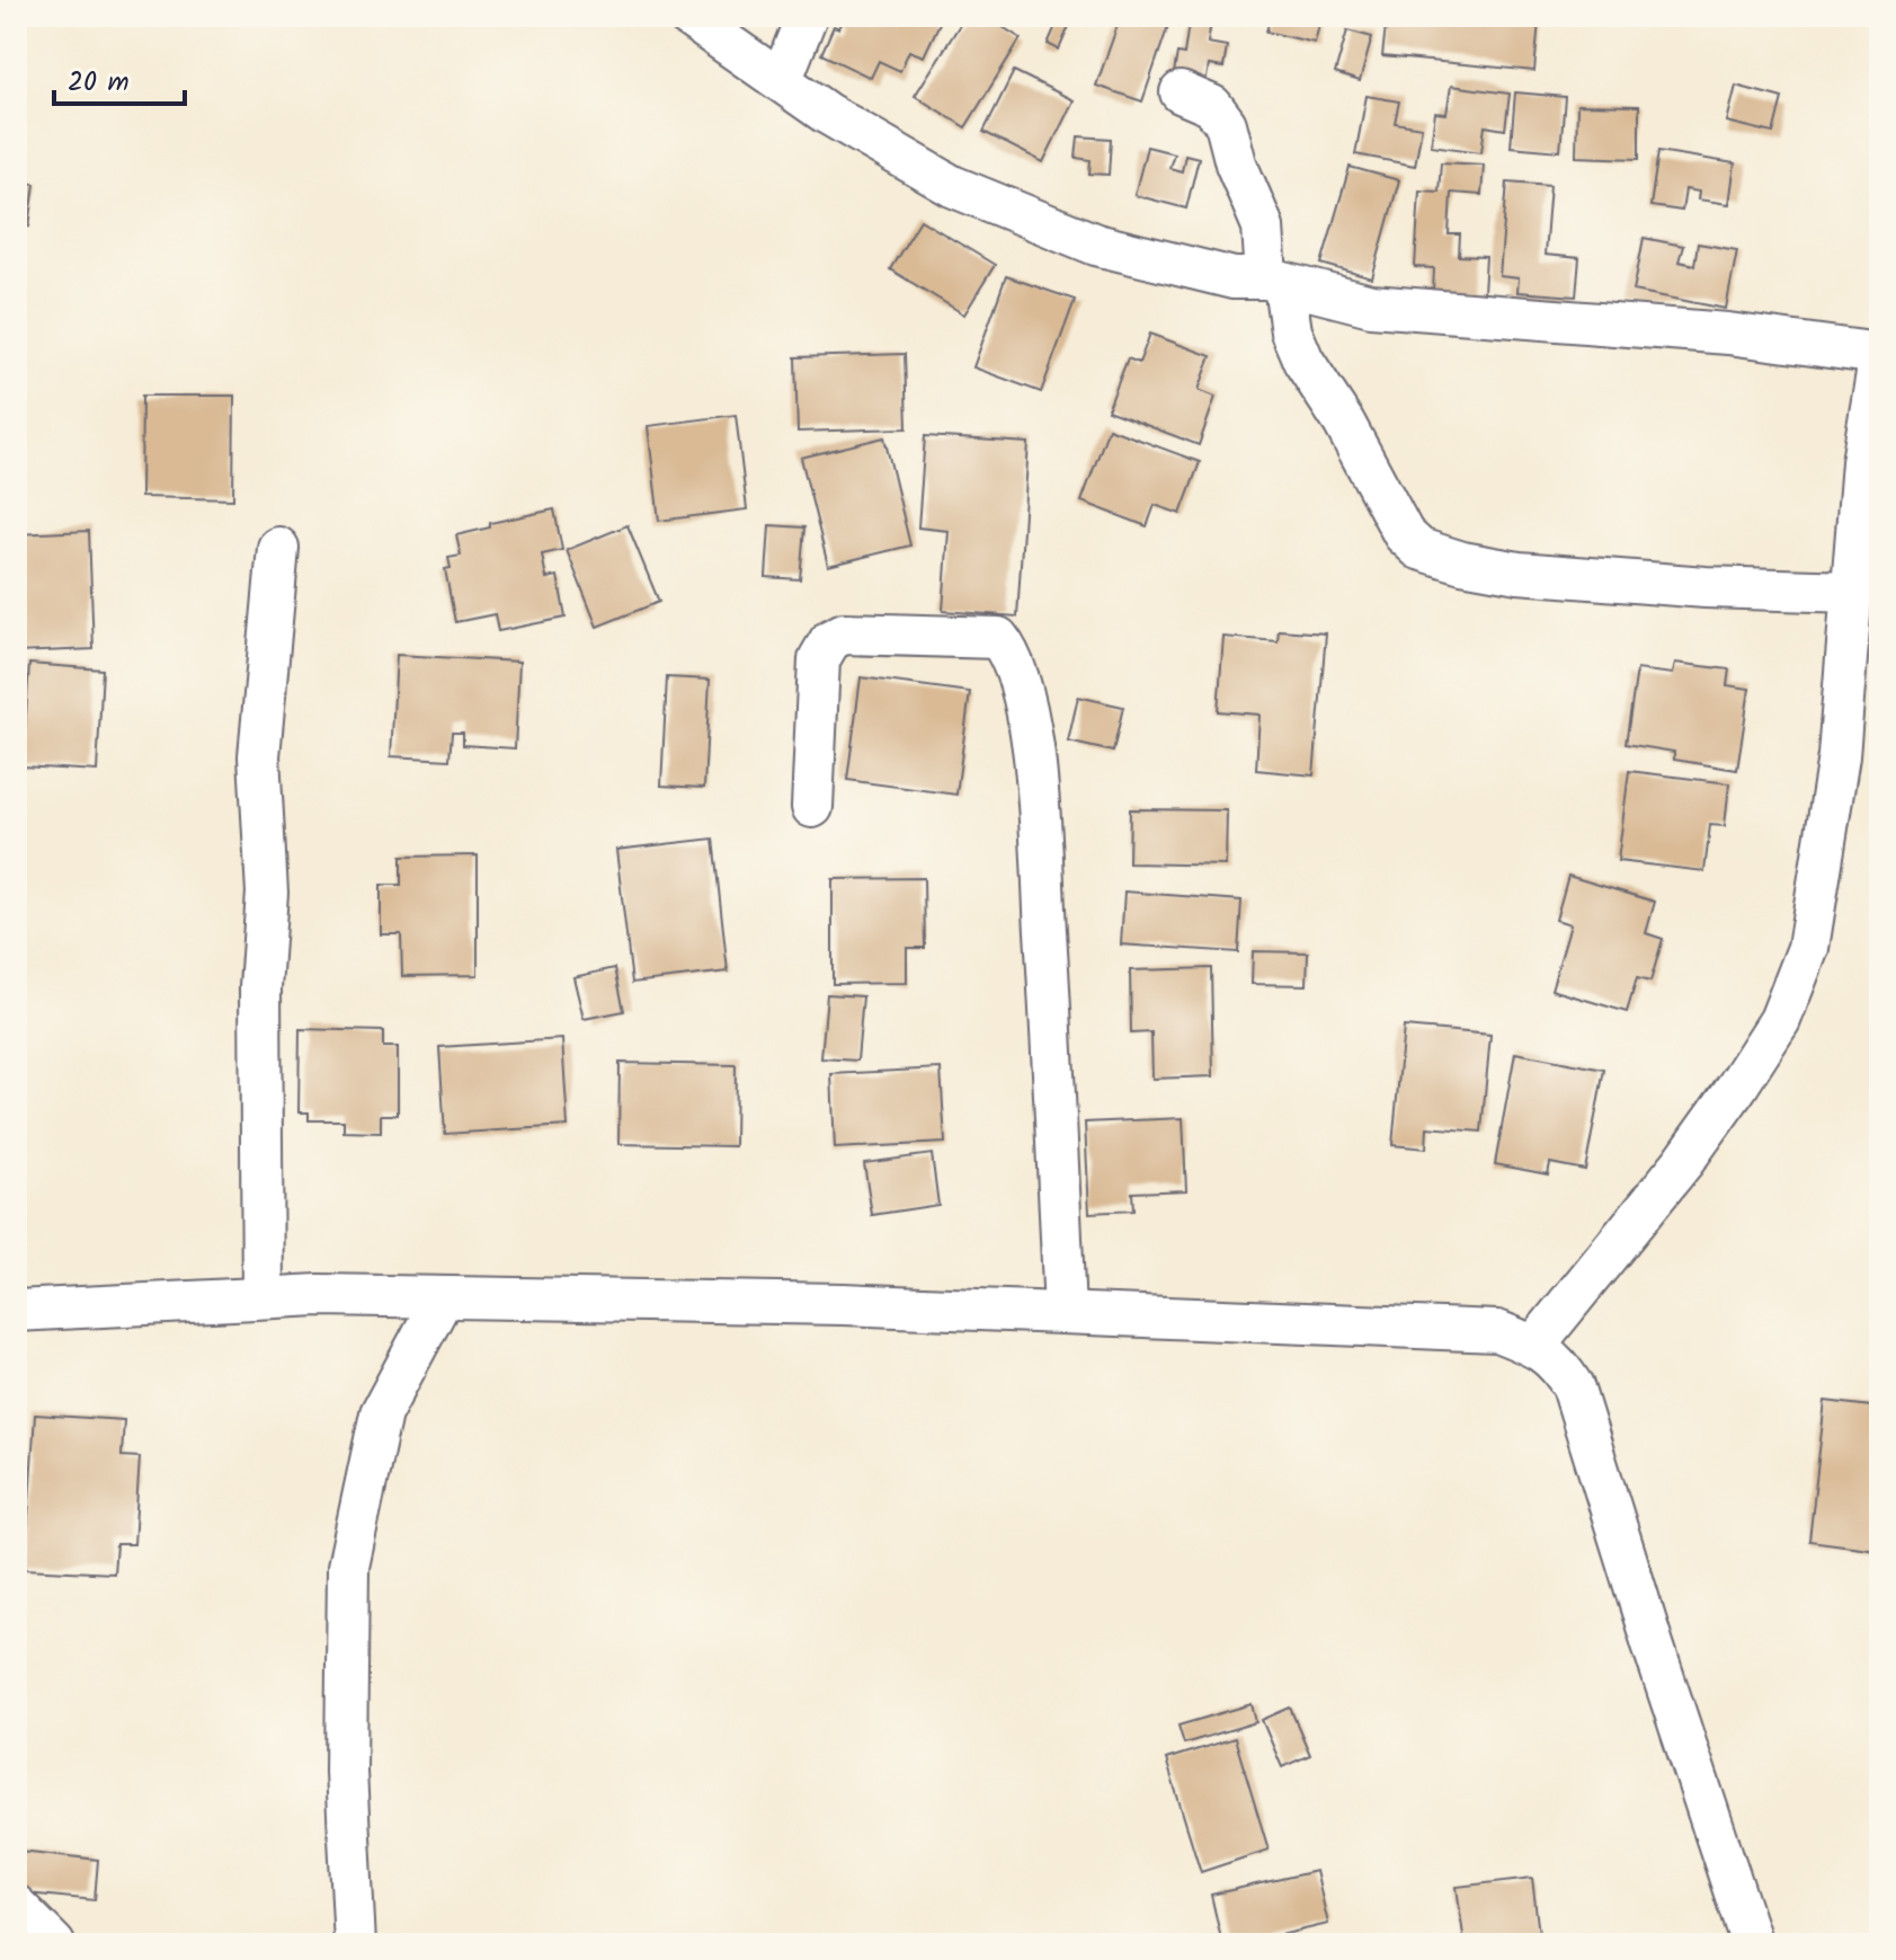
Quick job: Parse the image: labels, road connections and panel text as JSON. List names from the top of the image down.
{
  "scale_bar": "20 m"
}
